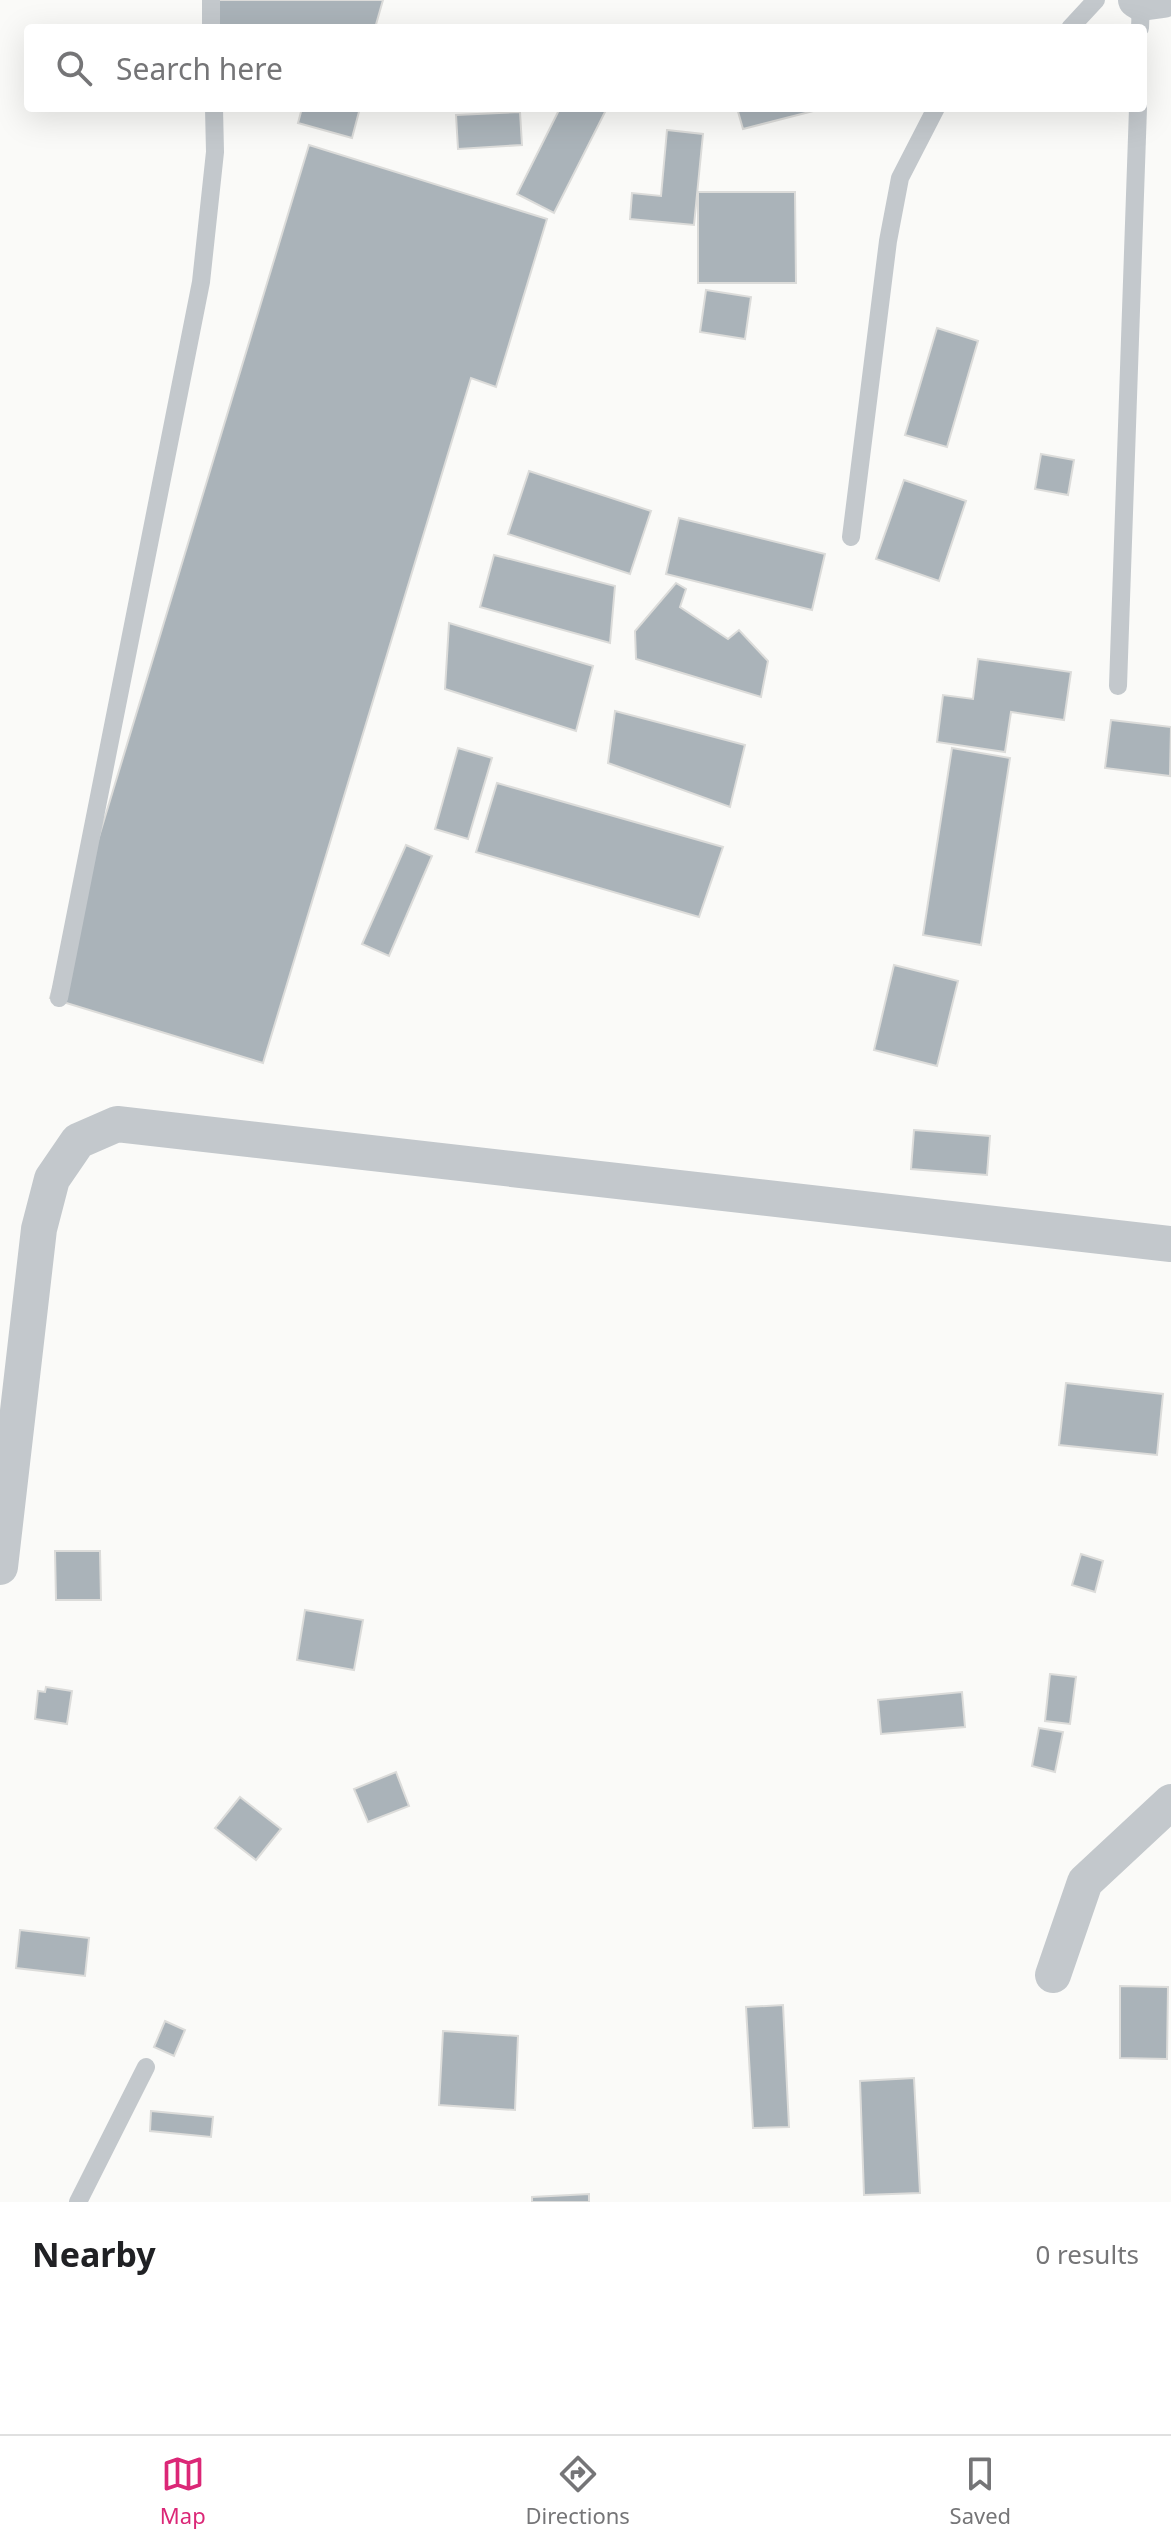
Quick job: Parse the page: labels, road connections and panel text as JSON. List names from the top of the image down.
{
  "page": {
    "search": "Search here",
    "heading": ["Nearby", "0 results"],
    "nav": ["Map", "Directions", "Saved"]
  }
}
